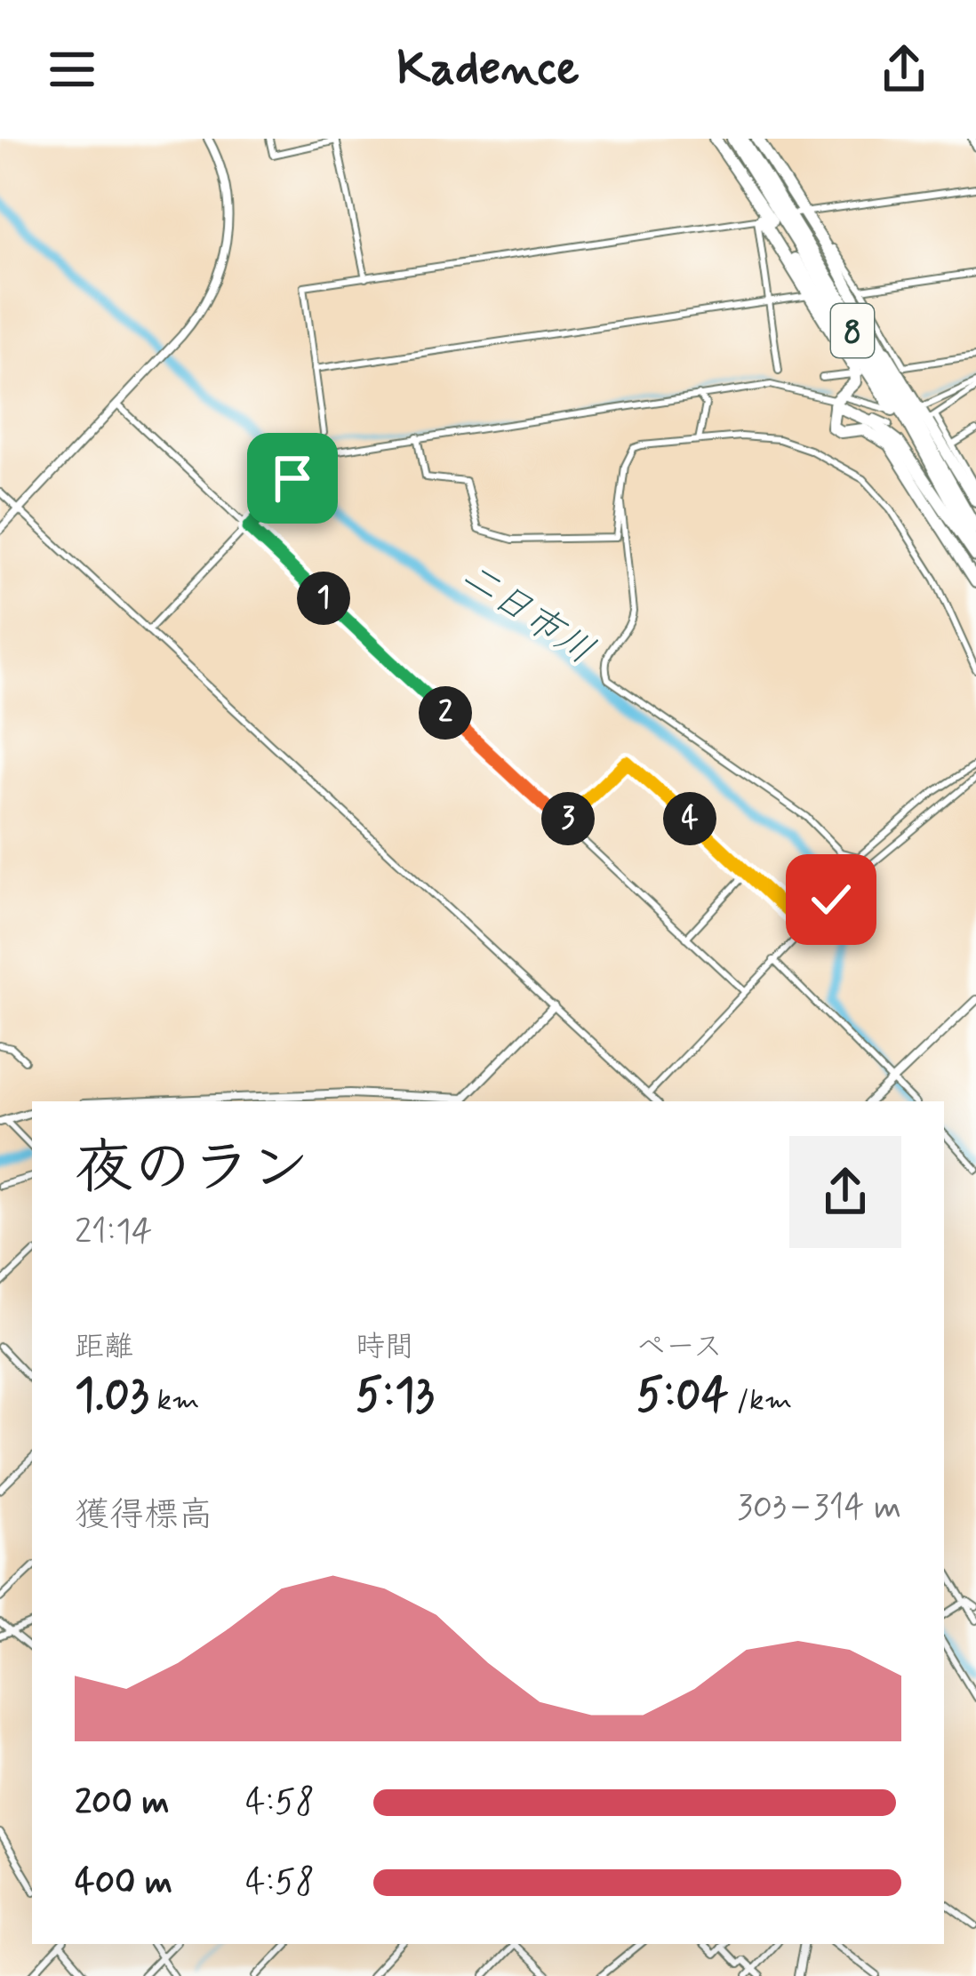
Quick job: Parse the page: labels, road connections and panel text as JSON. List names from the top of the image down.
{
  "streets": {
    "highway": ["8"]
  },
  "water": ["二日市川"],
  "page": {
    "header": "Kadence",
    "pins": [
      "1",
      "2",
      "3",
      "4"
    ],
    "heading": ["夜のラン", "21:14"],
    "stats": [
      ["距離", "1.03 km"],
      ["時間", "5:13"],
      ["ペース", "5:04 /km"]
    ],
    "chart": ["獲得標高", "303–314 m"],
    "list": [
      {
        "name": "200 m",
        "note": "4:58"
      },
      {
        "name": "400 m",
        "note": "4:58"
      }
    ]
  }
}
